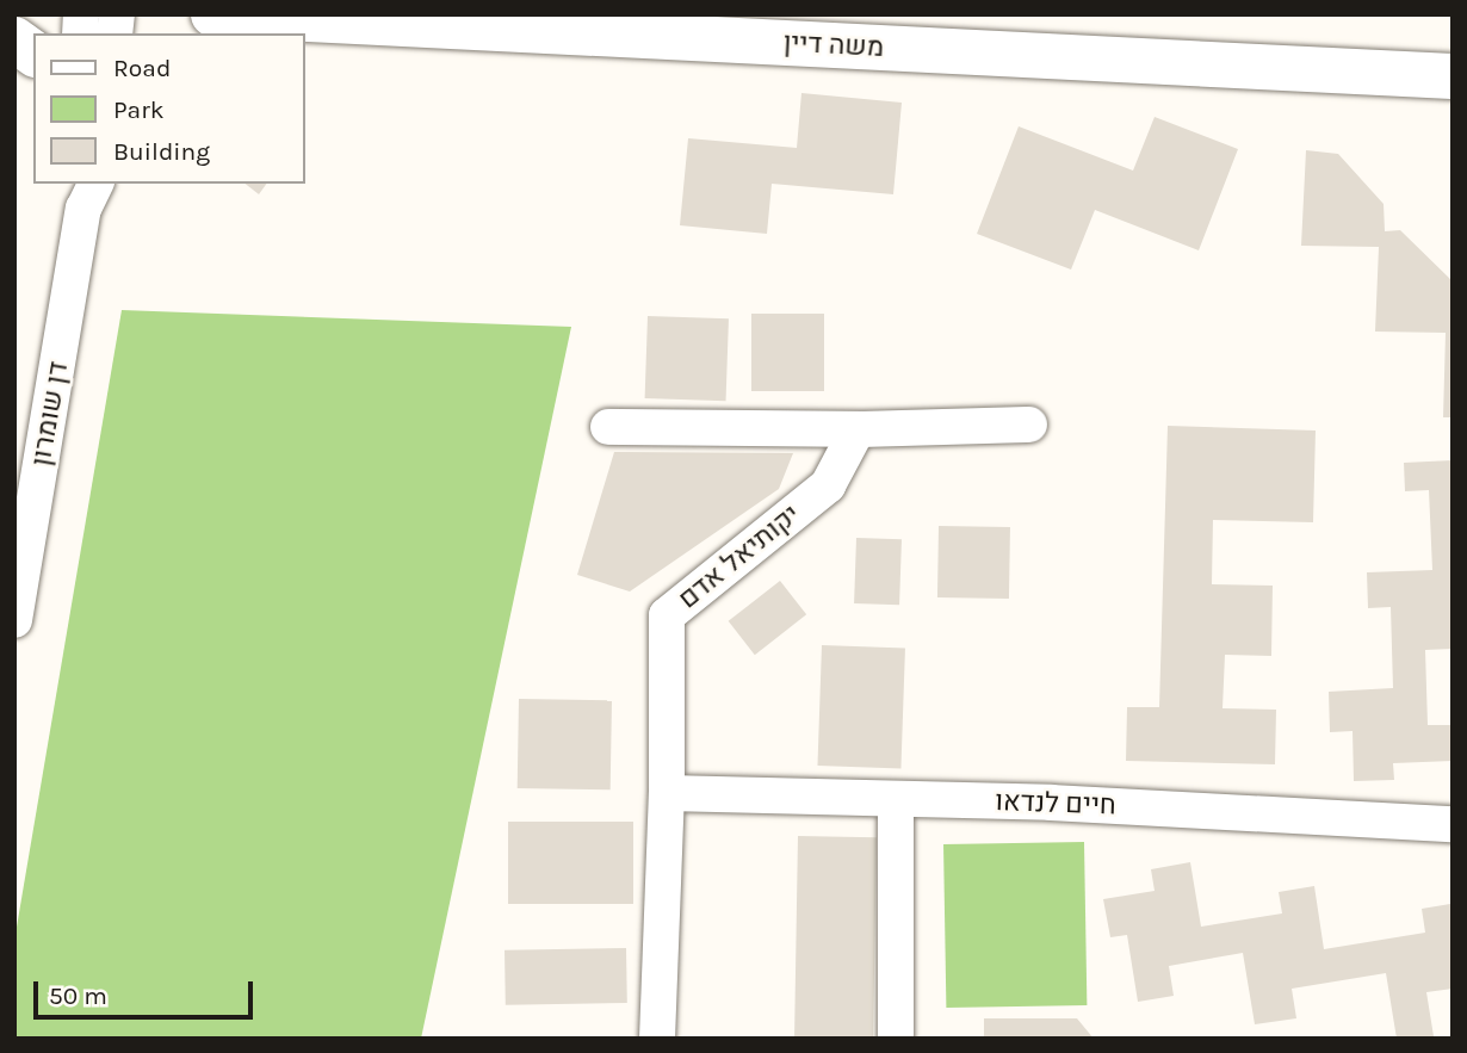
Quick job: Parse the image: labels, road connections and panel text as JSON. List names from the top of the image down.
{
  "streets": {
    "main road": ["משה דיין"],
    "street": ["דן שומרון", "יקותיאל אדם", "חיים לנדאו"]
  },
  "legend": ["Road", "Park", "Building"],
  "scale_bar": "50 m"
}
